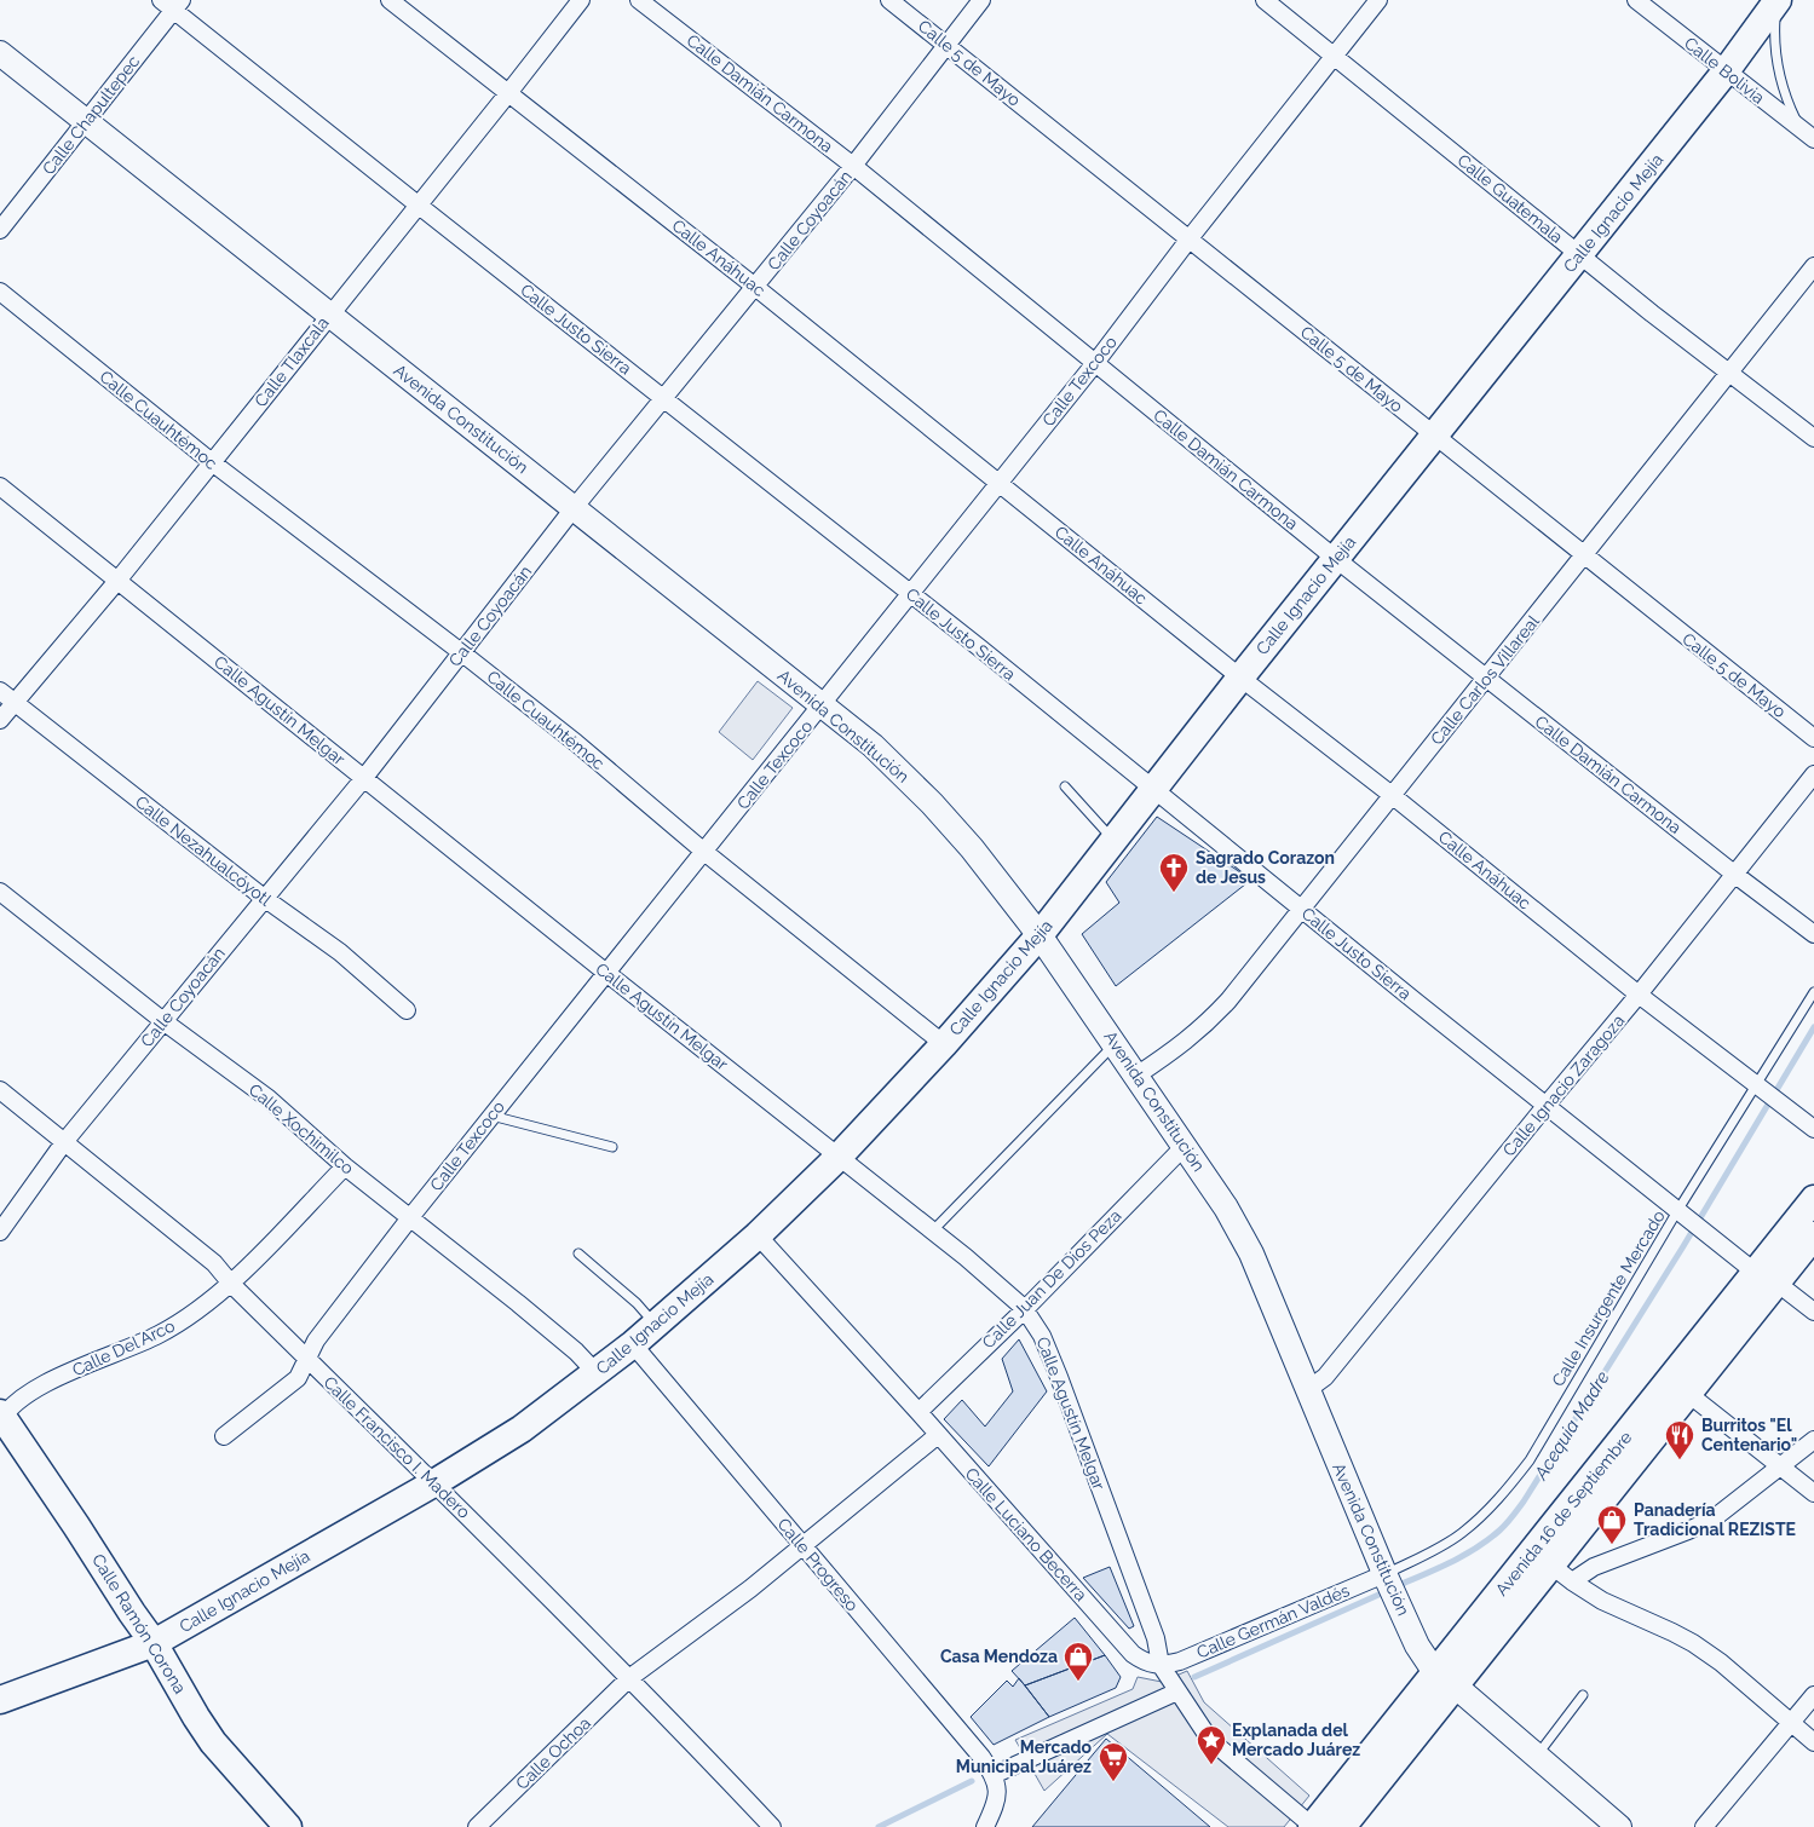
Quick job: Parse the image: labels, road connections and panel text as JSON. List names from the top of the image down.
{
  "streets": {
    "main road": ["Calle Ignacio Mejía", "Avenida 16 de Septiembre", "Calle Ramón Corona"],
    "street": [
      "Calle 5 de Mayo",
      "Calle Bolivia",
      "Calle Damián Carmona",
      "Calle Chapultepec",
      "Calle Guatemala",
      "Calle Coyoacán",
      "Calle Anáhuac",
      "Calle Justo Sierra",
      "Calle Tlaxcala",
      "Calle Texcoco",
      "Avenida Constitución",
      "Calle Cuauhtémoc",
      "Calle Carlos Villareal",
      "Calle Agustín Melgar",
      "Calle Nezahualcóyotl",
      "Calle Ignacio Zaragoza",
      "Calle Xochimilco",
      "Calle Juan De Dios Peza",
      "Calle Del Arco",
      "Calle Francisco I. Madero",
      "Calle Luciano Becerra",
      "Calle Progreso",
      "Calle Germán Valdés",
      "Calle Ochoa"
    ],
    "lane": ["Calle Insurgente Mercado"]
  },
  "crossings": [
    ["Calle 5 de Mayo", "Calle Ignacio Mejía"],
    ["Calle 5 de Mayo", "Calle Coyoacán"],
    ["Calle 5 de Mayo", "Calle Texcoco"],
    ["Calle 5 de Mayo", "Calle Carlos Villareal"],
    ["Calle Bolivia", "Calle Ignacio Mejía"],
    ["Calle Damián Carmona", "Calle Ignacio Mejía"],
    ["Calle Damián Carmona", "Calle Coyoacán"],
    ["Calle Damián Carmona", "Calle Texcoco"],
    ["Calle Damián Carmona", "Calle Carlos Villareal"],
    ["Calle Damián Carmona", "Calle Ignacio Zaragoza"],
    ["Calle Chapultepec", "Calle Justo Sierra"],
    ["Calle Chapultepec", "Avenida Constitución"],
    ["Calle Guatemala", "Calle Ignacio Mejía"],
    ["Calle Guatemala", "Calle Texcoco"],
    ["Calle Guatemala", "Calle Carlos Villareal"],
    ["Calle Ignacio Mejía", "Calle Anáhuac"],
    ["Calle Ignacio Mejía", "Calle Justo Sierra"],
    ["Calle Ignacio Mejía", "Avenida Constitución"],
    ["Calle Ignacio Mejía", "Calle Cuauhtémoc"],
    ["Calle Ignacio Mejía", "Calle Agustín Melgar"],
    ["Calle Ignacio Mejía", "Calle Xochimilco"],
    ["Calle Ignacio Mejía", "Calle Francisco I. Madero"],
    ["Calle Ignacio Mejía", "Calle Luciano Becerra"],
    ["Calle Ignacio Mejía", "Calle Progreso"],
    ["Calle Ignacio Mejía", "Calle Ramón Corona"],
    ["Calle Coyoacán", "Calle Anáhuac"],
    ["Calle Coyoacán", "Calle Justo Sierra"],
    ["Calle Coyoacán", "Avenida Constitución"],
    ["Calle Coyoacán", "Calle Cuauhtémoc"],
    ["Calle Coyoacán", "Calle Agustín Melgar"],
    ["Calle Coyoacán", "Calle Nezahualcóyotl"],
    ["Calle Coyoacán", "Calle Xochimilco"],
    ["Calle Coyoacán", "Calle Francisco I. Madero"],
    ["Calle Anáhuac", "Calle Tlaxcala"],
    ["Calle Anáhuac", "Calle Texcoco"],
    ["Calle Anáhuac", "Calle Carlos Villareal"],
    ["Calle Anáhuac", "Calle Ignacio Zaragoza"],
    ["Calle Anáhuac", "Calle Insurgente Mercado"],
    ["Calle Justo Sierra", "Calle Tlaxcala"],
    ["Calle Justo Sierra", "Calle Texcoco"],
    ["Calle Justo Sierra", "Calle Carlos Villareal"],
    ["Calle Justo Sierra", "Calle Ignacio Zaragoza"],
    ["Calle Justo Sierra", "Calle Insurgente Mercado"],
    ["Calle Justo Sierra", "Avenida 16 de Septiembre"],
    ["Calle Tlaxcala", "Avenida Constitución"],
    ["Calle Tlaxcala", "Calle Cuauhtémoc"],
    ["Calle Tlaxcala", "Calle Agustín Melgar"],
    ["Calle Tlaxcala", "Calle Nezahualcóyotl"],
    ["Calle Texcoco", "Avenida Constitución"],
    ["Calle Texcoco", "Calle Cuauhtémoc"],
    ["Calle Texcoco", "Calle Agustín Melgar"],
    ["Calle Texcoco", "Calle Xochimilco"],
    ["Calle Texcoco", "Calle Francisco I. Madero"],
    ["Avenida Constitución", "Calle Carlos Villareal"],
    ["Avenida Constitución", "Calle Ignacio Zaragoza"],
    ["Avenida Constitución", "Calle Juan De Dios Peza"],
    ["Avenida Constitución", "Calle Insurgente Mercado"],
    ["Avenida Constitución", "Avenida 16 de Septiembre"],
    ["Avenida Constitución", "Calle Germán Valdés"],
    ["Calle Agustín Melgar", "Calle Juan De Dios Peza"],
    ["Calle Agustín Melgar", "Calle Luciano Becerra"],
    ["Calle Agustín Melgar", "Calle Germán Valdés"],
    ["Calle Xochimilco", "Calle Del Arco"],
    ["Calle Juan De Dios Peza", "Calle Luciano Becerra"],
    ["Calle Insurgente Mercado", "Calle Germán Valdés"],
    ["Calle Del Arco", "Calle Francisco I. Madero"],
    ["Calle Del Arco", "Calle Ramón Corona"],
    ["Calle Francisco I. Madero", "Calle Ochoa"],
    ["Calle Luciano Becerra", "Calle Germán Valdés"]
  ],
  "water": ["Acequia Madre"],
  "places": {
    "church": ["Sagrado Corazon de Jesus"],
    "restaurant": ["Burritos \"El Centenario\""],
    "shop": ["Panadería Tradicional REZISTE", "Casa Mendoza"],
    "place": ["Explanada del Mercado Juárez"],
    "supermarket": ["Mercado Municipal Juárez"]
  }
}
